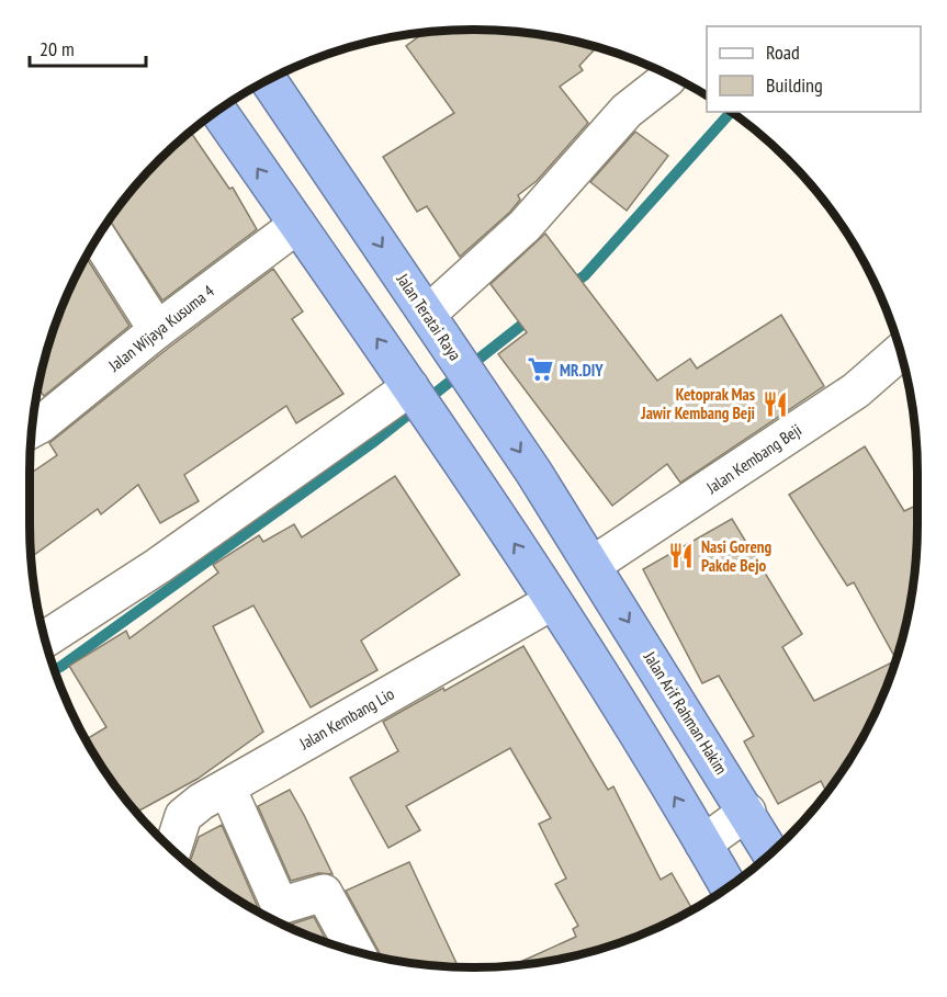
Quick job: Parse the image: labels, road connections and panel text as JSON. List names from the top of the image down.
{
  "streets": {
    "highway": ["Jalan Teratai Raya", "Jalan Arif Rahman Hakim"],
    "street": ["Jalan Wijaya Kusuma 4", "Jalan Kembang Beji", "Jalan Kembang Lio"]
  },
  "crossings": [
    ["Jalan Teratai Raya", "Jalan Kembang Beji"],
    ["Jalan Teratai Raya", "Jalan Arif Rahman Hakim"],
    ["Jalan Kembang Beji", "Jalan Arif Rahman Hakim"]
  ],
  "places": {
    "supermarket": ["MR.DIY"],
    "restaurant": ["Ketoprak Mas Jawir Kembang Beji", "Nasi Goreng Pakde Bejo"]
  },
  "legend": ["Road", "Building"],
  "scale_bar": "20 m"
}
